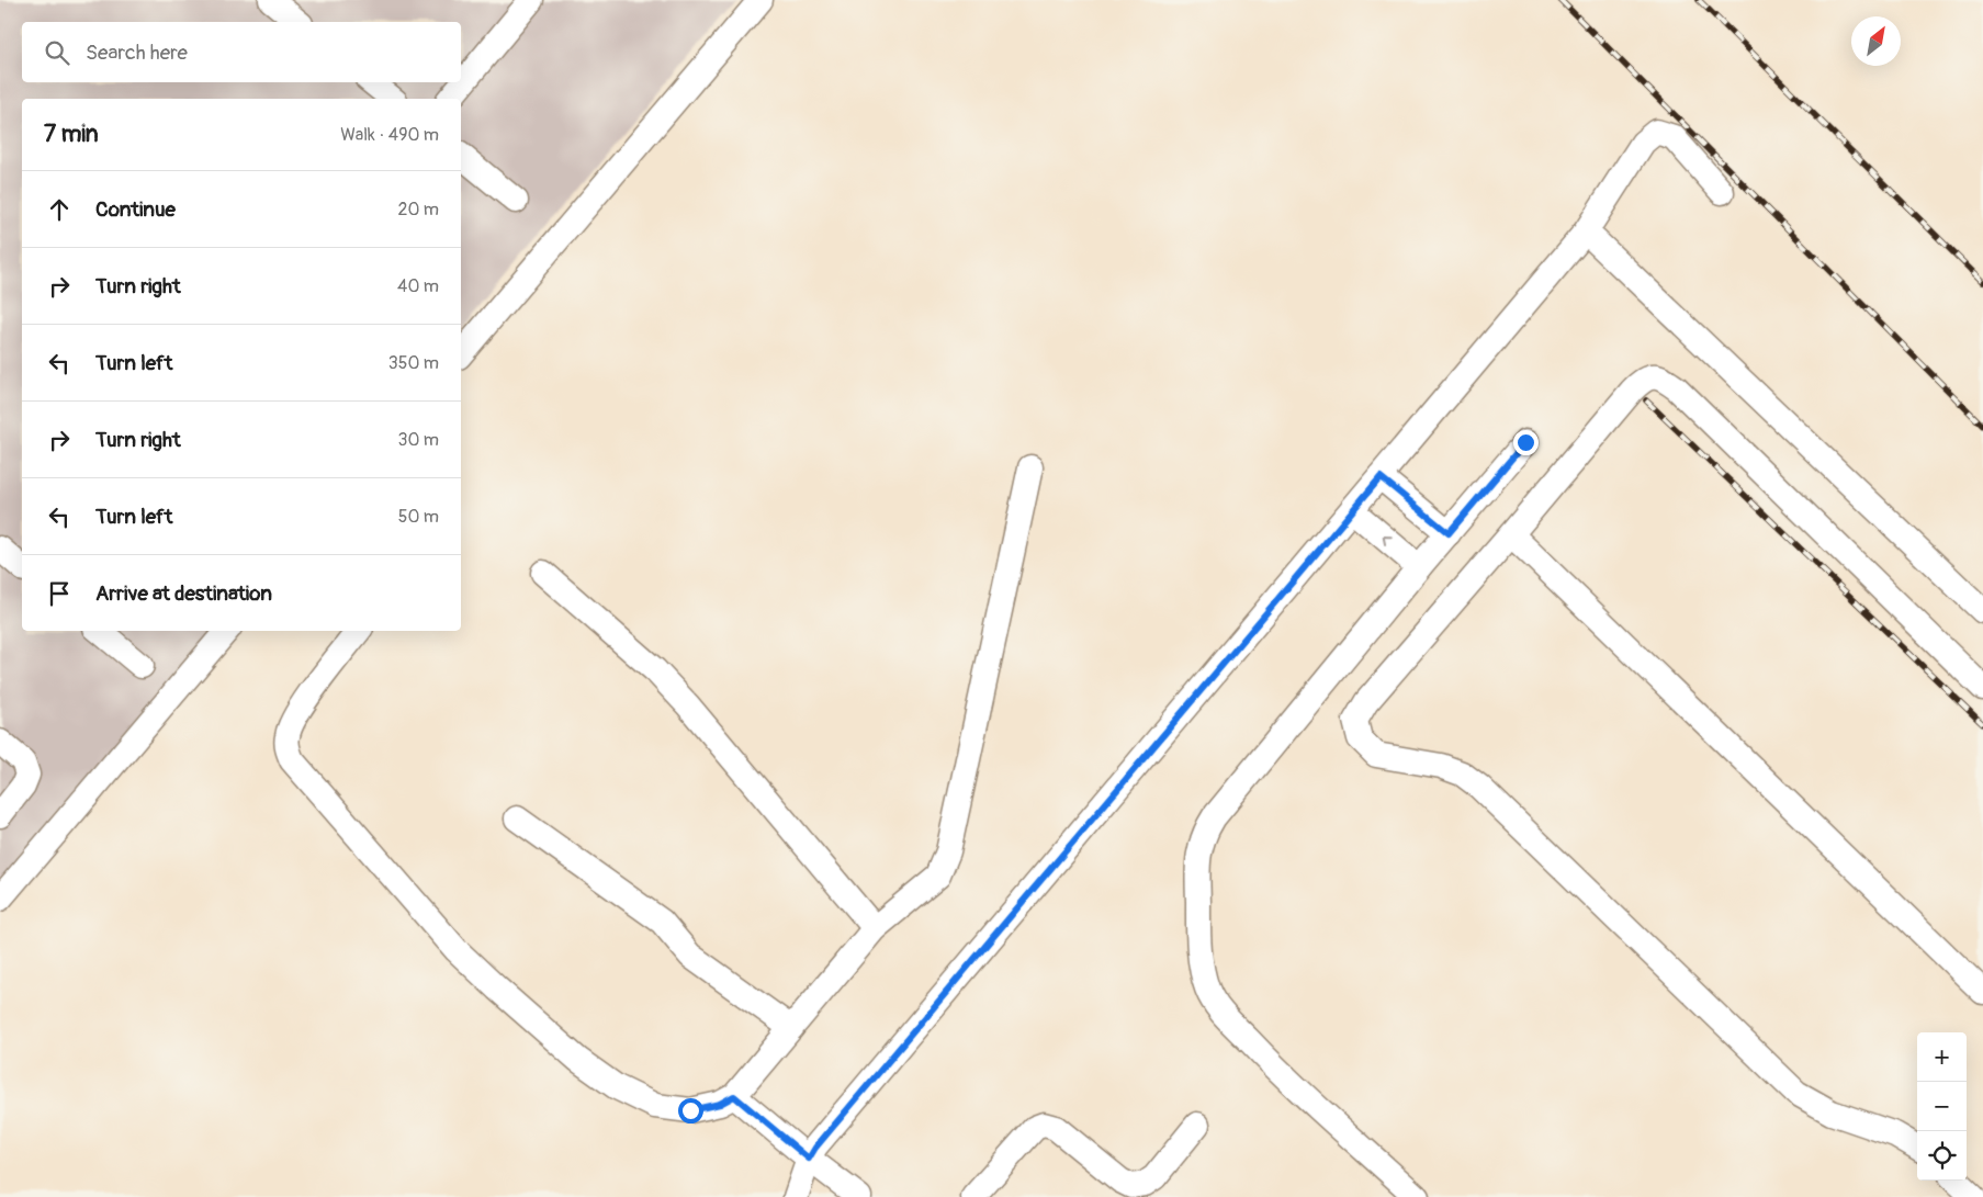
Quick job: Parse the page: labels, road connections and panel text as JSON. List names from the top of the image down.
{
  "north": "top right",
  "page": {
    "search": "Search here",
    "heading": ["7 min", "Walk · 490 m"],
    "list": [
      ["Continue", "20 m"],
      ["Turn right", "40 m"],
      ["Turn left", "350 m"],
      ["Turn right", "30 m"],
      ["Turn left", "50 m"],
      "Arrive at destination"
    ],
    "map_buttons": ["+", "−"]
  }
}
